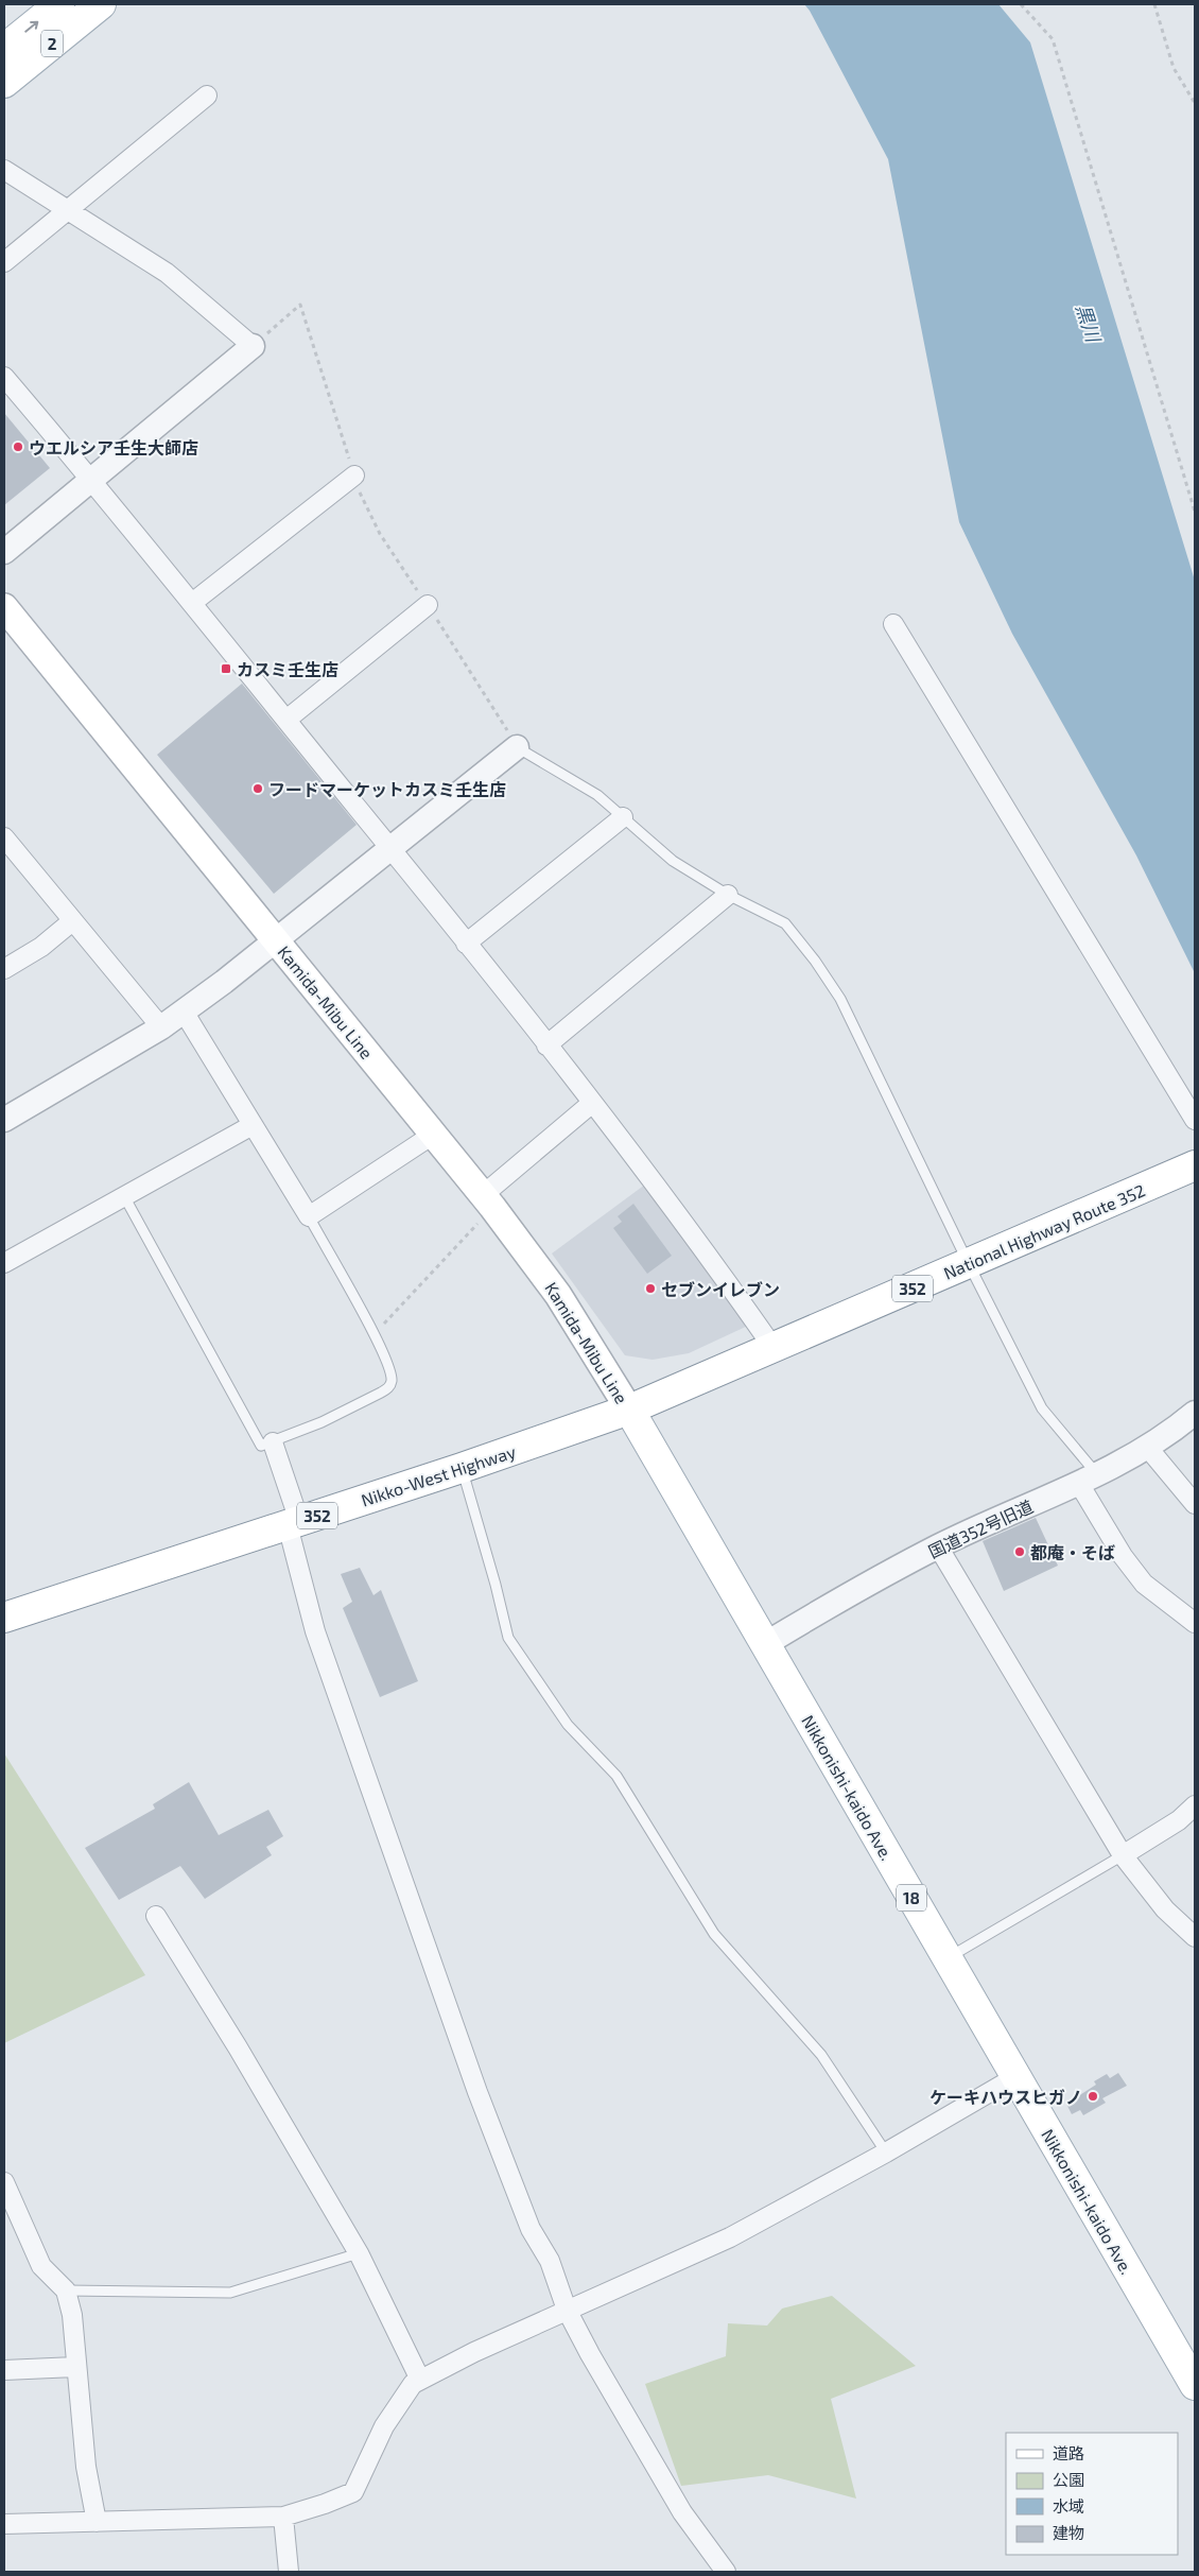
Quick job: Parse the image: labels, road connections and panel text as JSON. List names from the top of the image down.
{
  "streets": {
    "main road": [
      "2",
      "Kamida-Mibu Line",
      "National Highway Route 352",
      "352",
      "Nikko-West Highway",
      "Nikkonishi-kaido Ave.",
      "18"
    ],
    "street": ["国道352号旧道"]
  },
  "crossings": [
    ["Kamida-Mibu Line", "National Highway Route 352"],
    ["Kamida-Mibu Line", "Nikko-West Highway"],
    ["Kamida-Mibu Line", "Nikkonishi-kaido Ave."],
    ["National Highway Route 352", "Nikko-West Highway"],
    ["National Highway Route 352", "Nikkonishi-kaido Ave."],
    ["Nikko-West Highway", "Nikkonishi-kaido Ave."],
    ["国道352号旧道", "Nikkonishi-kaido Ave."]
  ],
  "water": ["黒川"],
  "places": {
    "other": [
      "ウエルシア壬生大師店",
      "フードマーケットカスミ壬生店",
      "セブンイレブン",
      "都庵・そば",
      "ケーキハウスヒガノ"
    ],
    "transit": ["カスミ壬生店"]
  },
  "legend": [
    "道路",
    "公園",
    "水域",
    "建物"
  ]
}
